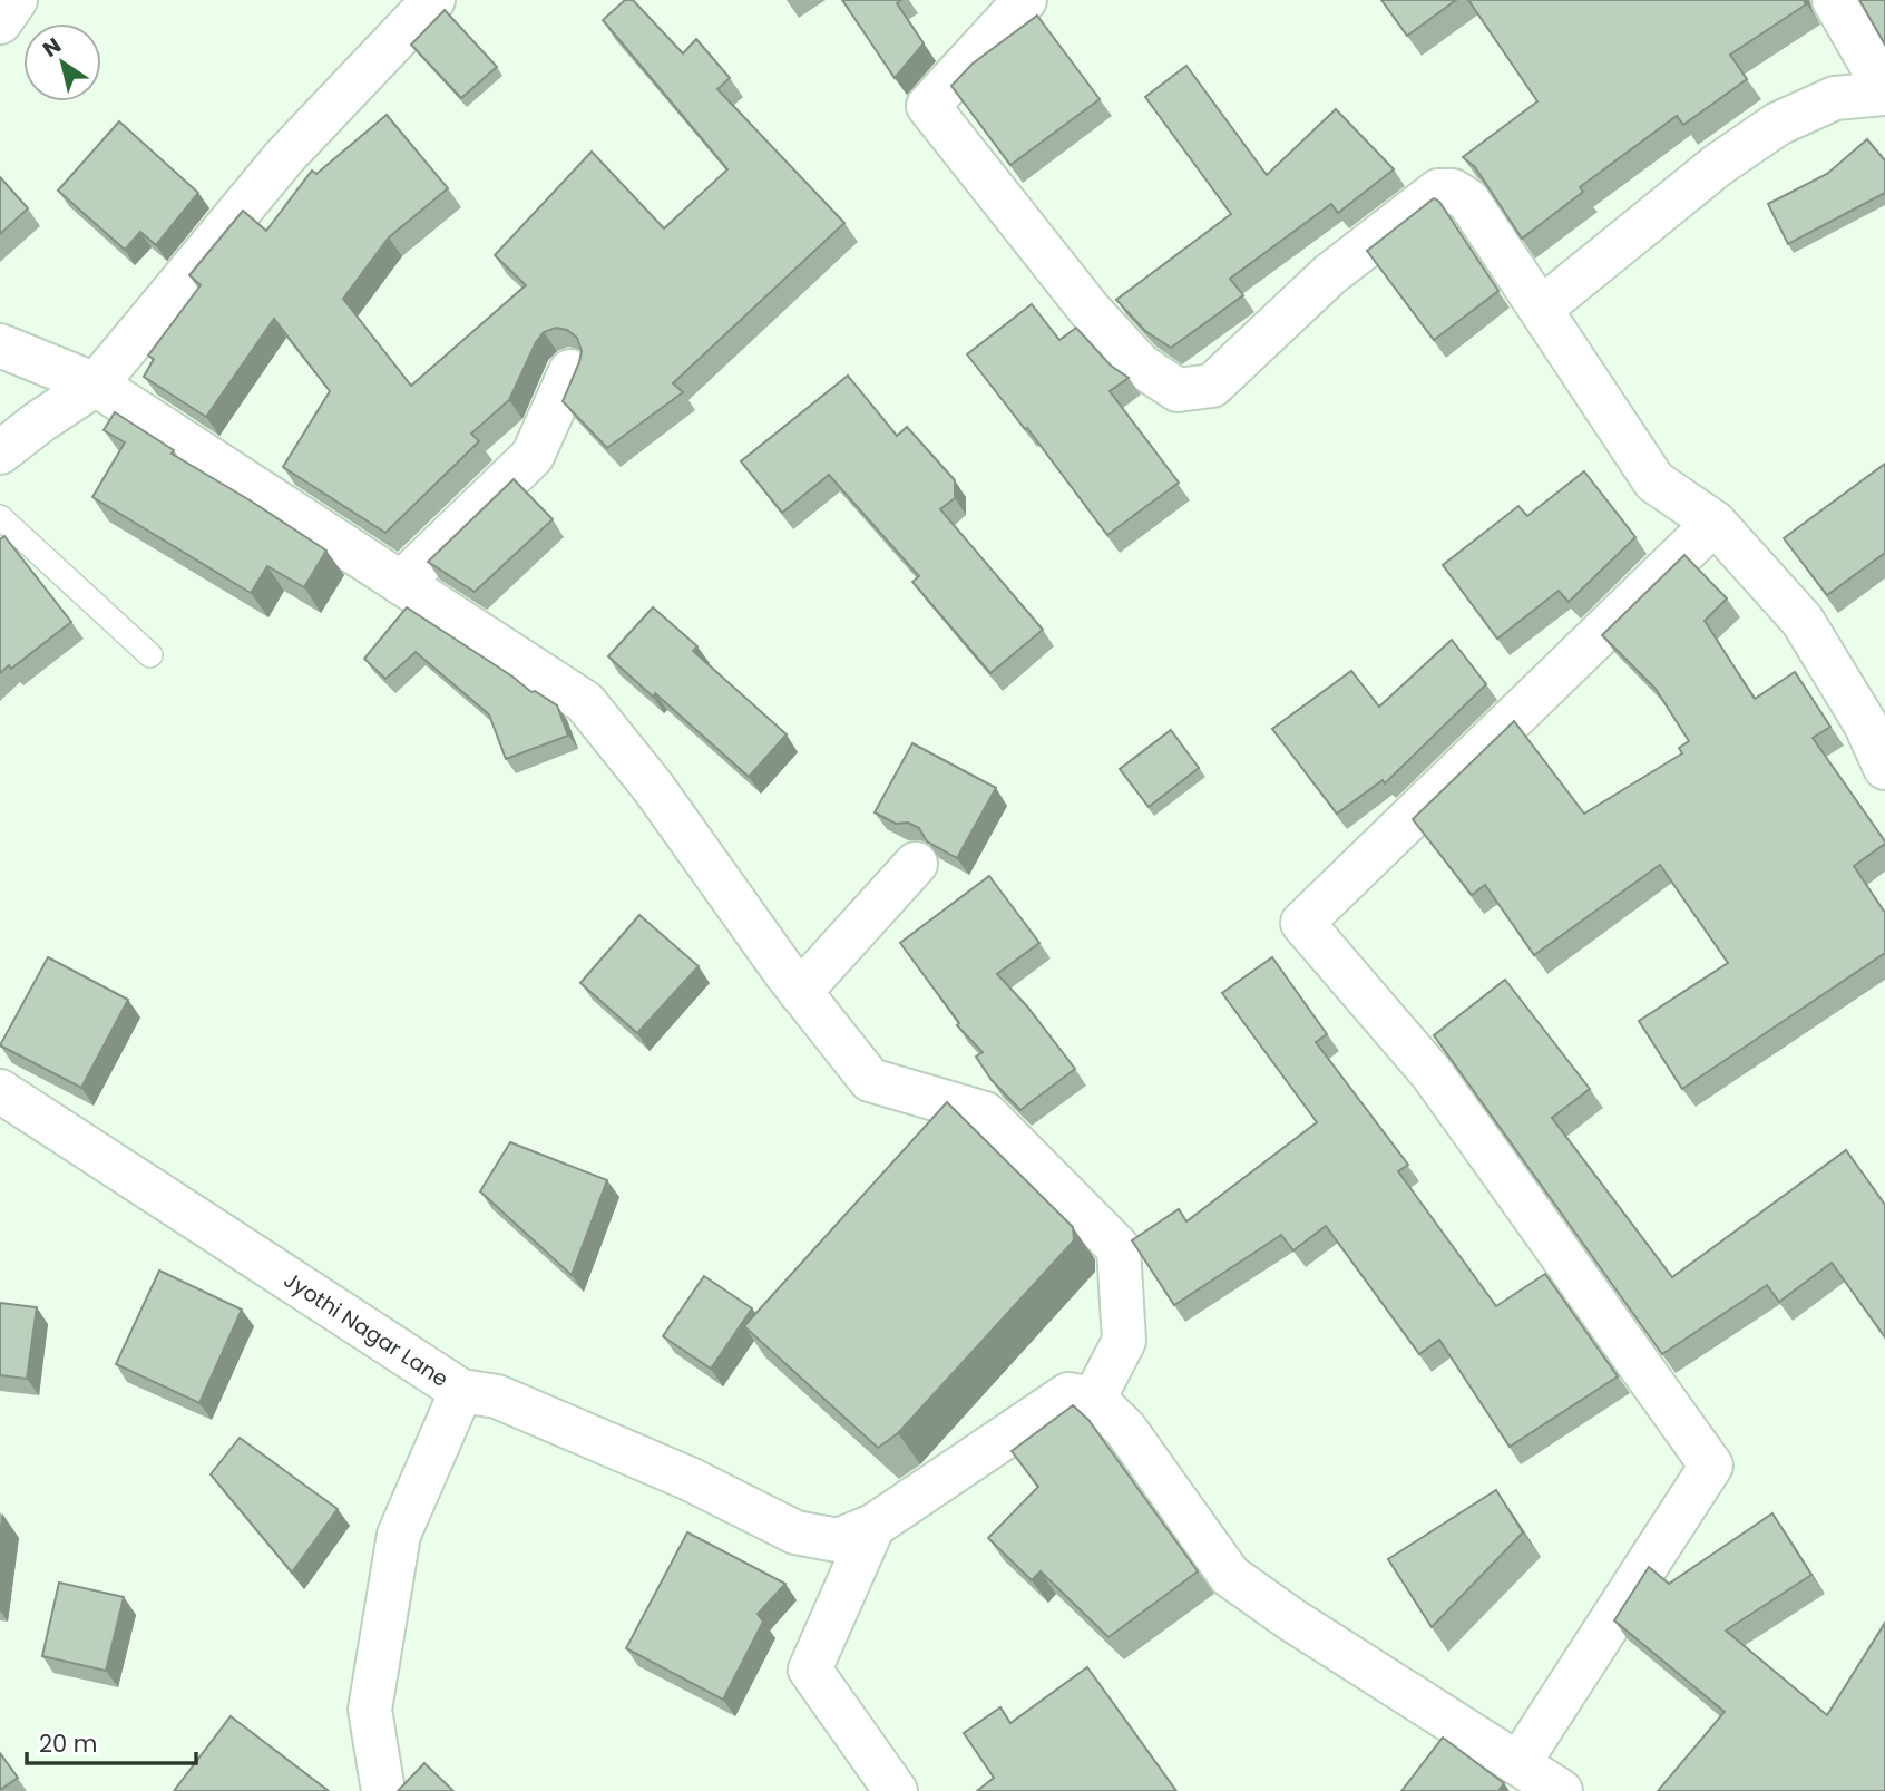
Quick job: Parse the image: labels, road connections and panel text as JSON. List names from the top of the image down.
{
  "streets": {
    "street": ["Jyothi Nagar Lane"]
  },
  "scale_bar": "20 m",
  "north": "top left"
}
